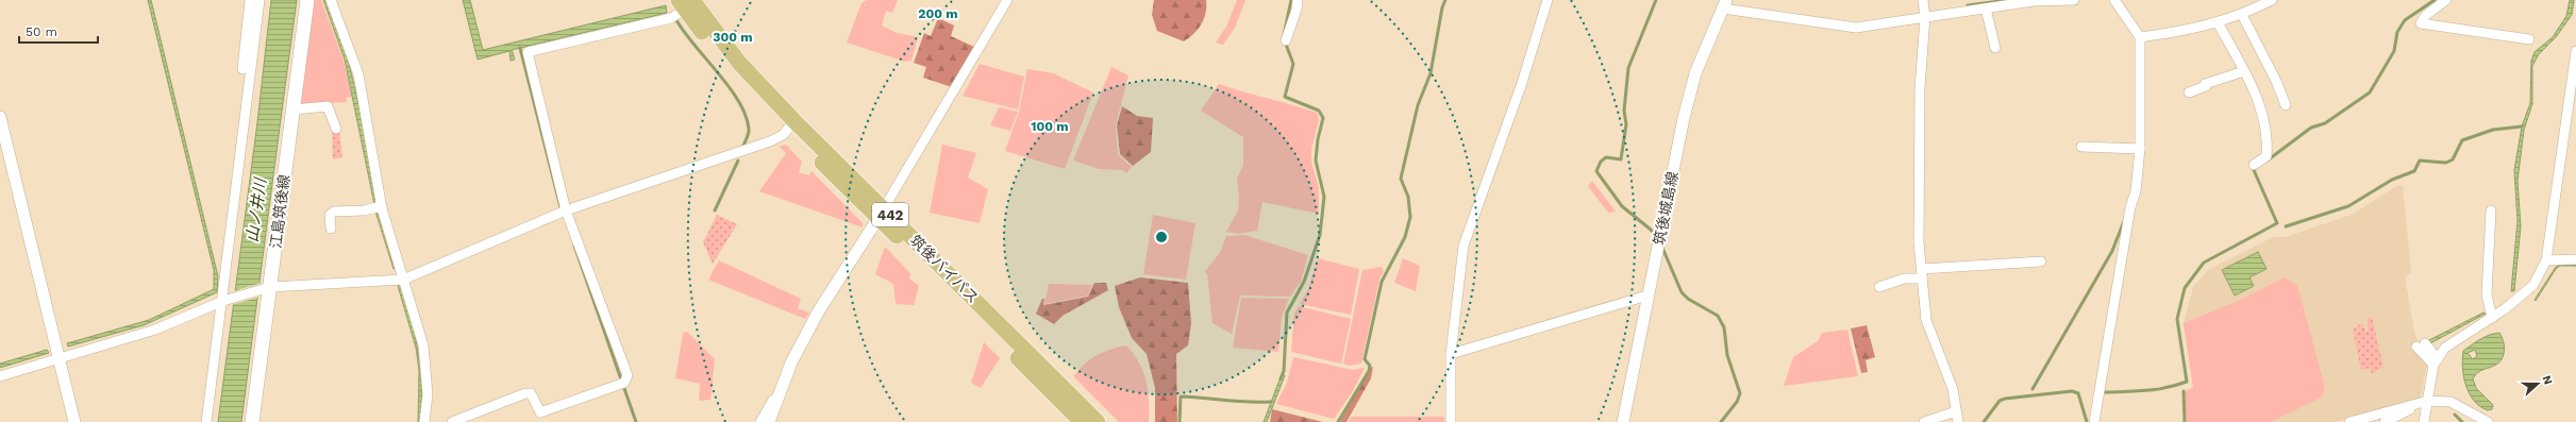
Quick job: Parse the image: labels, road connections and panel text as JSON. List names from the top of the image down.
{
  "streets": {
    "highway": ["442", "筑後バイパス"],
    "main road": ["江島筑後線"],
    "street": ["筑後城島線"]
  },
  "water": ["山ノ井川"],
  "scale_bar": "50 m",
  "north": "right",
  "rings": ["200 m", "300 m", "100 m"]
}
